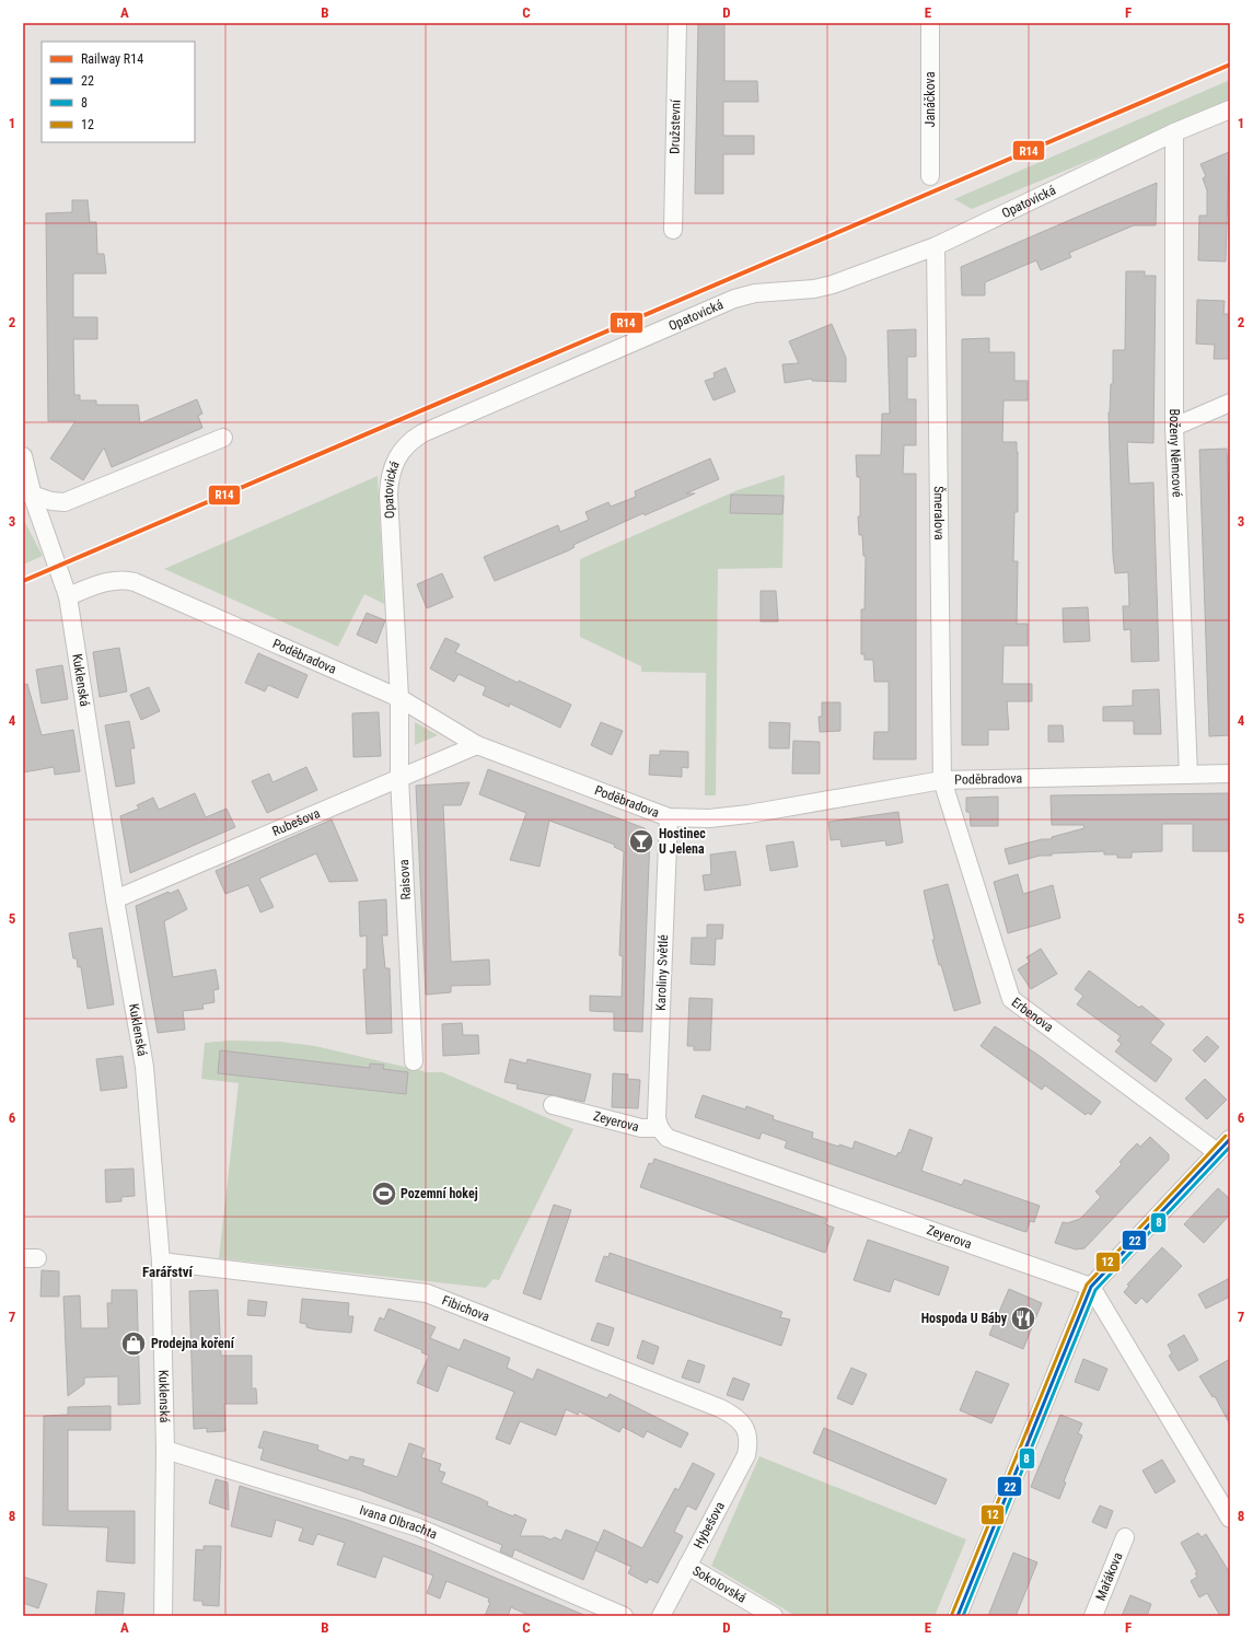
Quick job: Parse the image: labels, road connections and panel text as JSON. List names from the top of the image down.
{
  "streets": {
    "street": [
      "Janáčkova",
      "Družstevní",
      "Opatovická",
      "Boženy Němcové",
      "Šmeralova",
      "Poděbradova",
      "Kuklenská",
      "Rubešova",
      "Raisova",
      "Karoliny Světlé",
      "Erbenova",
      "Zeyerova",
      "Fibichova",
      "Ivana Olbrachta",
      "Hybešova",
      "Mařákova",
      "Sokolovská"
    ]
  },
  "crossings": [
    ["Opatovická", "Boženy Němcové"],
    ["Opatovická", "Šmeralova"],
    ["Opatovická", "Poděbradova"],
    ["Opatovická", "Raisova"],
    ["Boženy Němcové", "Poděbradova"],
    ["Šmeralova", "Poděbradova"],
    ["Šmeralova", "Erbenova"],
    ["Poděbradova", "Kuklenská"],
    ["Poděbradova", "Rubešova"],
    ["Poděbradova", "Raisova"],
    ["Poděbradova", "Karoliny Světlé"],
    ["Poděbradova", "Erbenova"],
    ["Kuklenská", "Rubešova"],
    ["Kuklenská", "Fibichova"],
    ["Kuklenská", "Ivana Olbrachta"],
    ["Rubešova", "Raisova"],
    ["Karoliny Světlé", "Zeyerova"],
    ["Fibichova", "Hybešova"],
    ["Hybešova", "Sokolovská"]
  ],
  "districts": ["Farářství"],
  "places": {
    "bar": ["Hostinec U Jelena"],
    "sports": ["Pozemní hokej"],
    "restaurant": ["Hospoda U Báby"],
    "shop": ["Prodejna koření"]
  },
  "lines": [
    "rail line R14",
    "transit line 12",
    "transit line 22",
    "transit line 8"
  ],
  "legend": [
    "Railway R14",
    "22",
    "8",
    "12"
  ],
  "grid": {
    "columns": [
      "A",
      "B",
      "C",
      "D",
      "E",
      "F"
    ],
    "rows": [
      "1",
      "2",
      "3",
      "4",
      "5",
      "6",
      "7",
      "8"
    ]
  }
}
